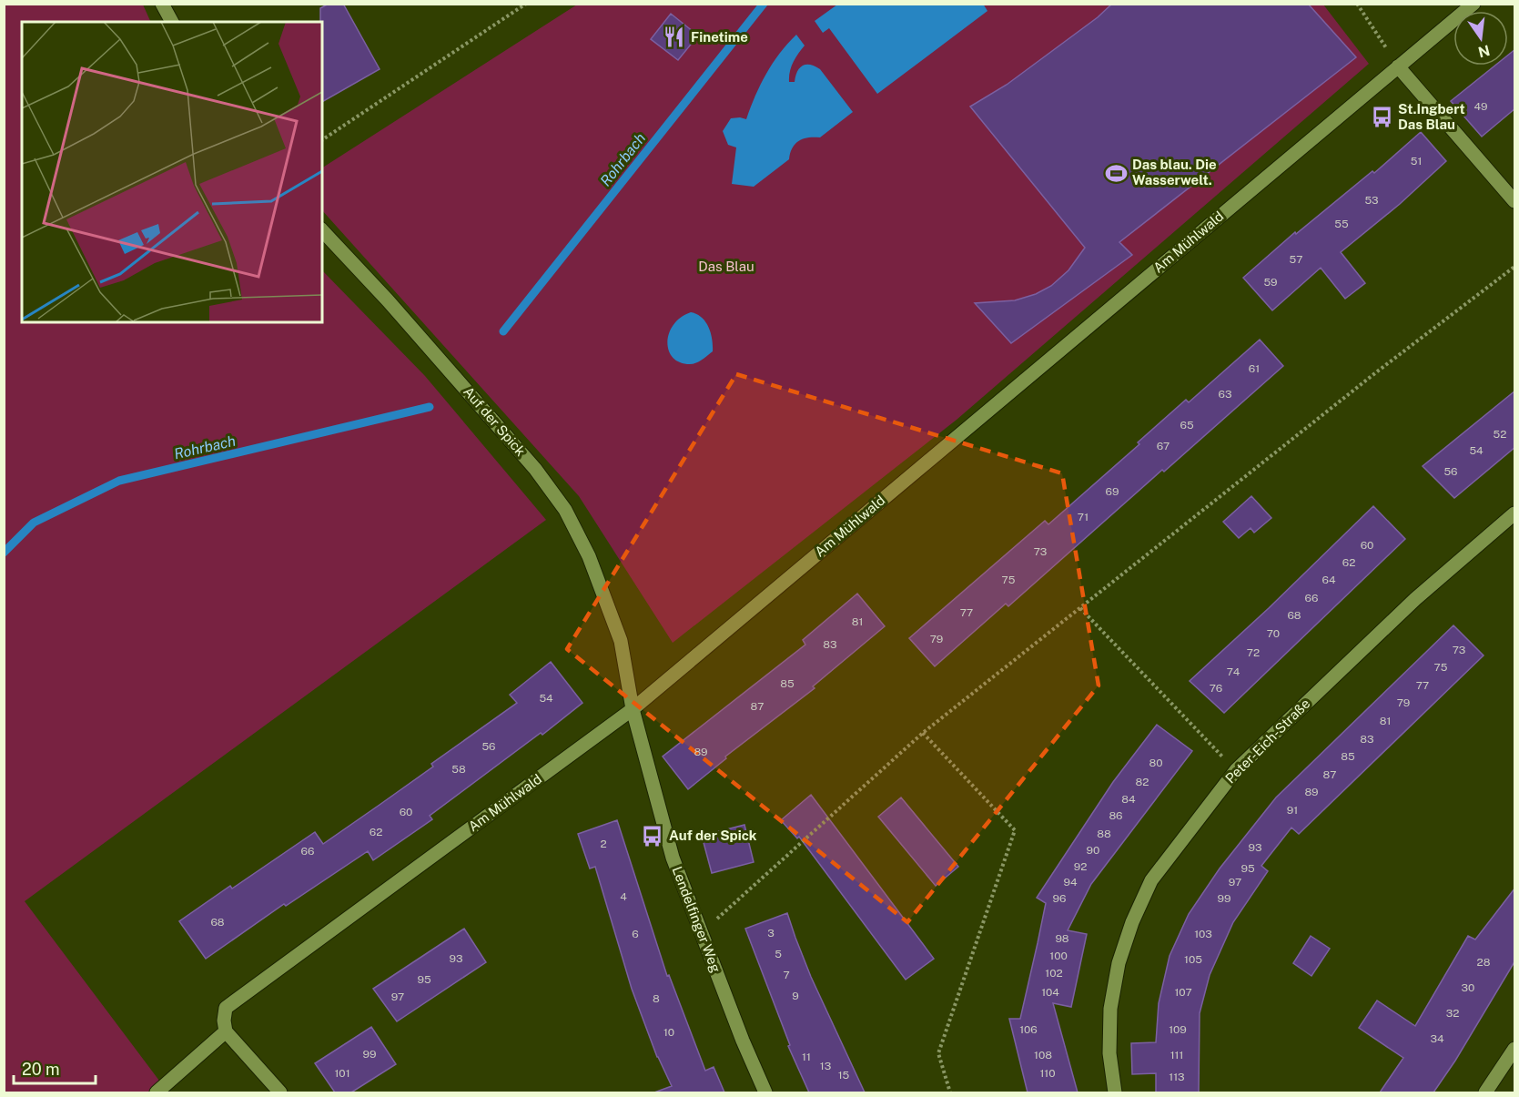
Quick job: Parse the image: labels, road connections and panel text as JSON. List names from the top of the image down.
{
  "streets": {
    "street": [
      "Am Mühlwald",
      "Auf der Spick",
      "Peter-Eich-Straße",
      "Lendelfinger Weg"
    ]
  },
  "crossings": [
    ["Am Mühlwald", "Auf der Spick"],
    ["Am Mühlwald", "Lendelfinger Weg"],
    ["Auf der Spick", "Lendelfinger Weg"]
  ],
  "water": ["Rohrbach"],
  "parks": ["Das Blau"],
  "places": {
    "restaurant": ["Finetime"],
    "bus stop": ["St.Ingbert Das Blau", "Auf der Spick"],
    "sports": ["Das blau. Die Wasserwelt."]
  },
  "house_numbers": [
    "49",
    "51",
    "53",
    "55",
    "57",
    "59",
    "61",
    "63",
    "65",
    "52",
    "67",
    "54",
    "56",
    "69",
    "71",
    "60",
    "73",
    "62",
    "75",
    "64",
    "66",
    "77",
    "68",
    "81",
    "70",
    "79",
    "83",
    "73",
    "72",
    "75",
    "74",
    "85",
    "77",
    "76",
    "54",
    "79",
    "87",
    "81",
    "83",
    "56",
    "89",
    "85",
    "80",
    "58",
    "87",
    "82",
    "89",
    "84",
    "91",
    "60",
    "86",
    "62",
    "88",
    "2",
    "93",
    "90",
    "66",
    "92",
    "95",
    "94",
    "97",
    "4",
    "96",
    "99",
    "68",
    "3",
    "6",
    "103",
    "98",
    "5",
    "100",
    "93",
    "105",
    "28",
    "102",
    "7",
    "95",
    "30",
    "104",
    "107",
    "9",
    "97",
    "8",
    "32",
    "106",
    "109",
    "10",
    "34",
    "99",
    "108",
    "111",
    "11",
    "13",
    "101",
    "110",
    "15",
    "113"
  ],
  "scale_bar": "20 m",
  "north": "bottom"
}
